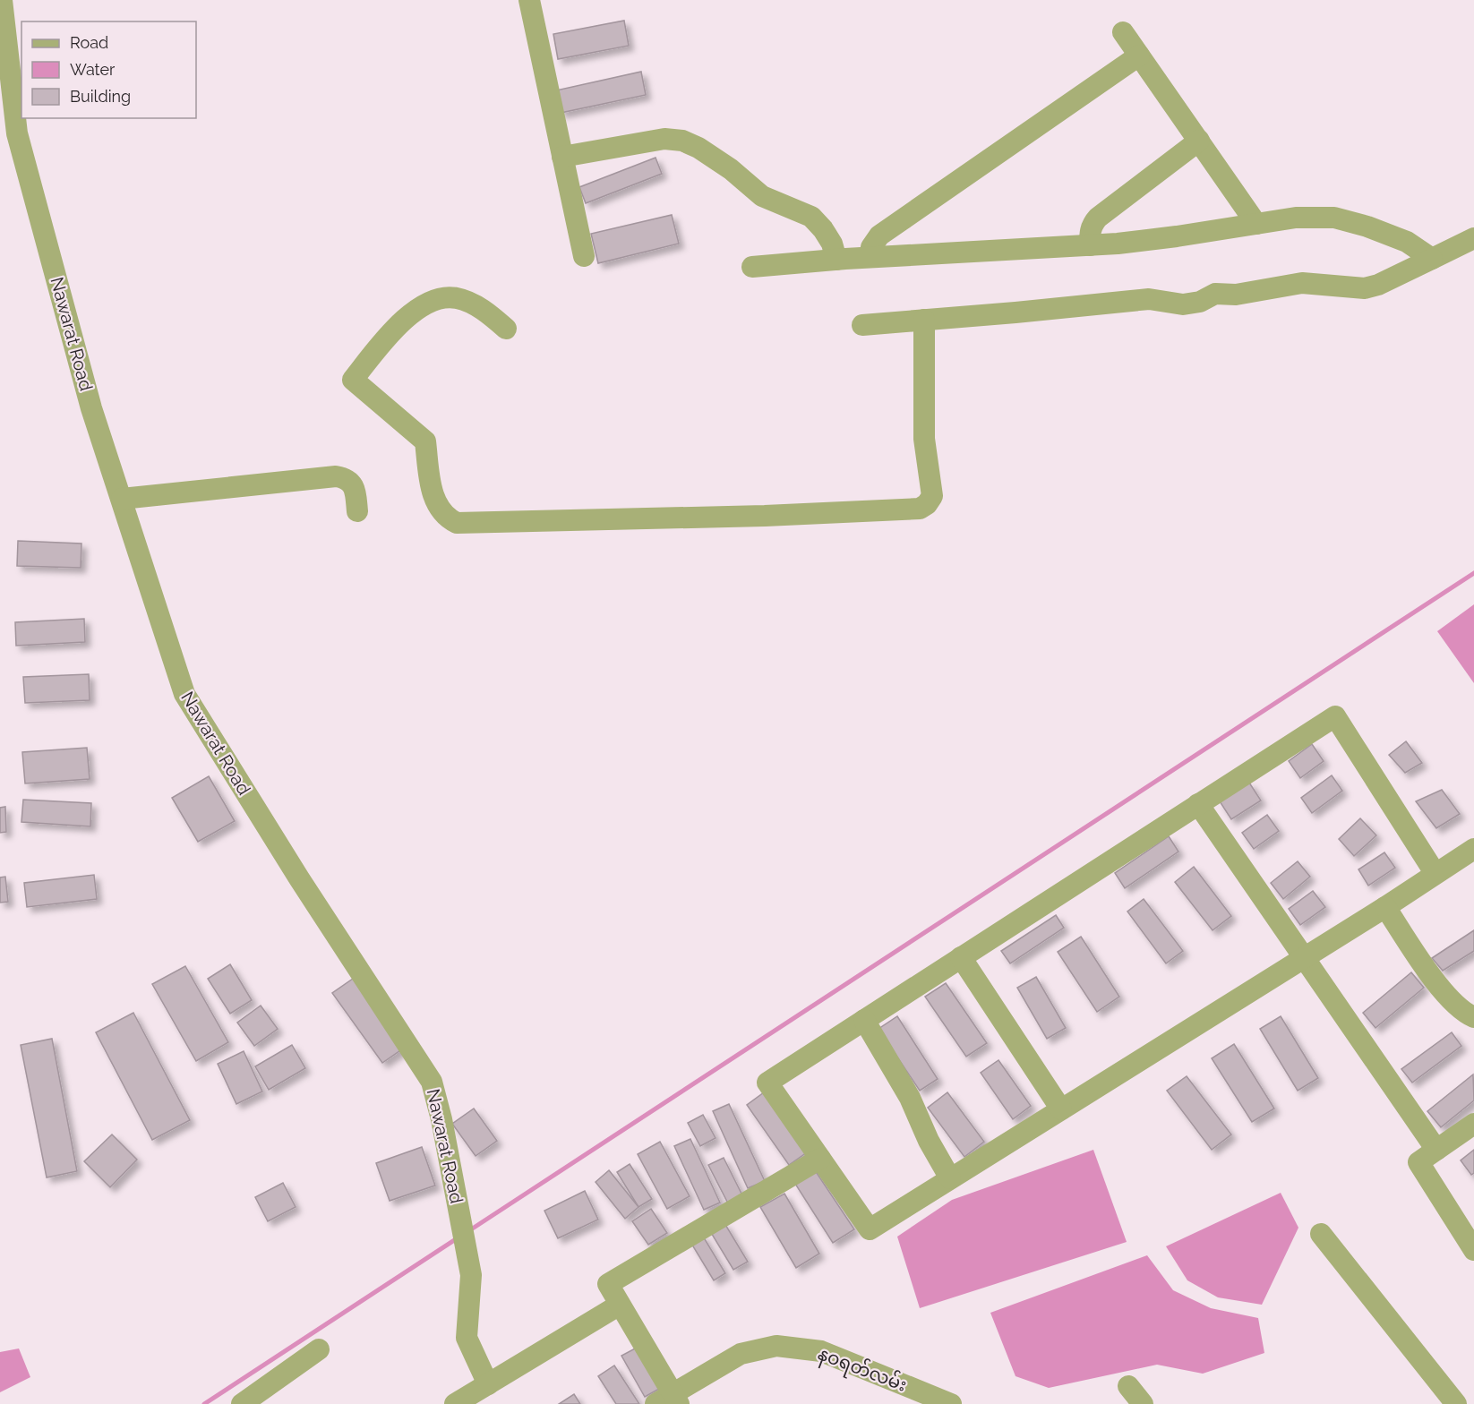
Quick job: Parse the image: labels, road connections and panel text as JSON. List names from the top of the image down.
{
  "streets": {
    "street": ["Nawarat Road", "နဝရတ်လမ်း"]
  },
  "legend": ["Road", "Water", "Building"]
}
